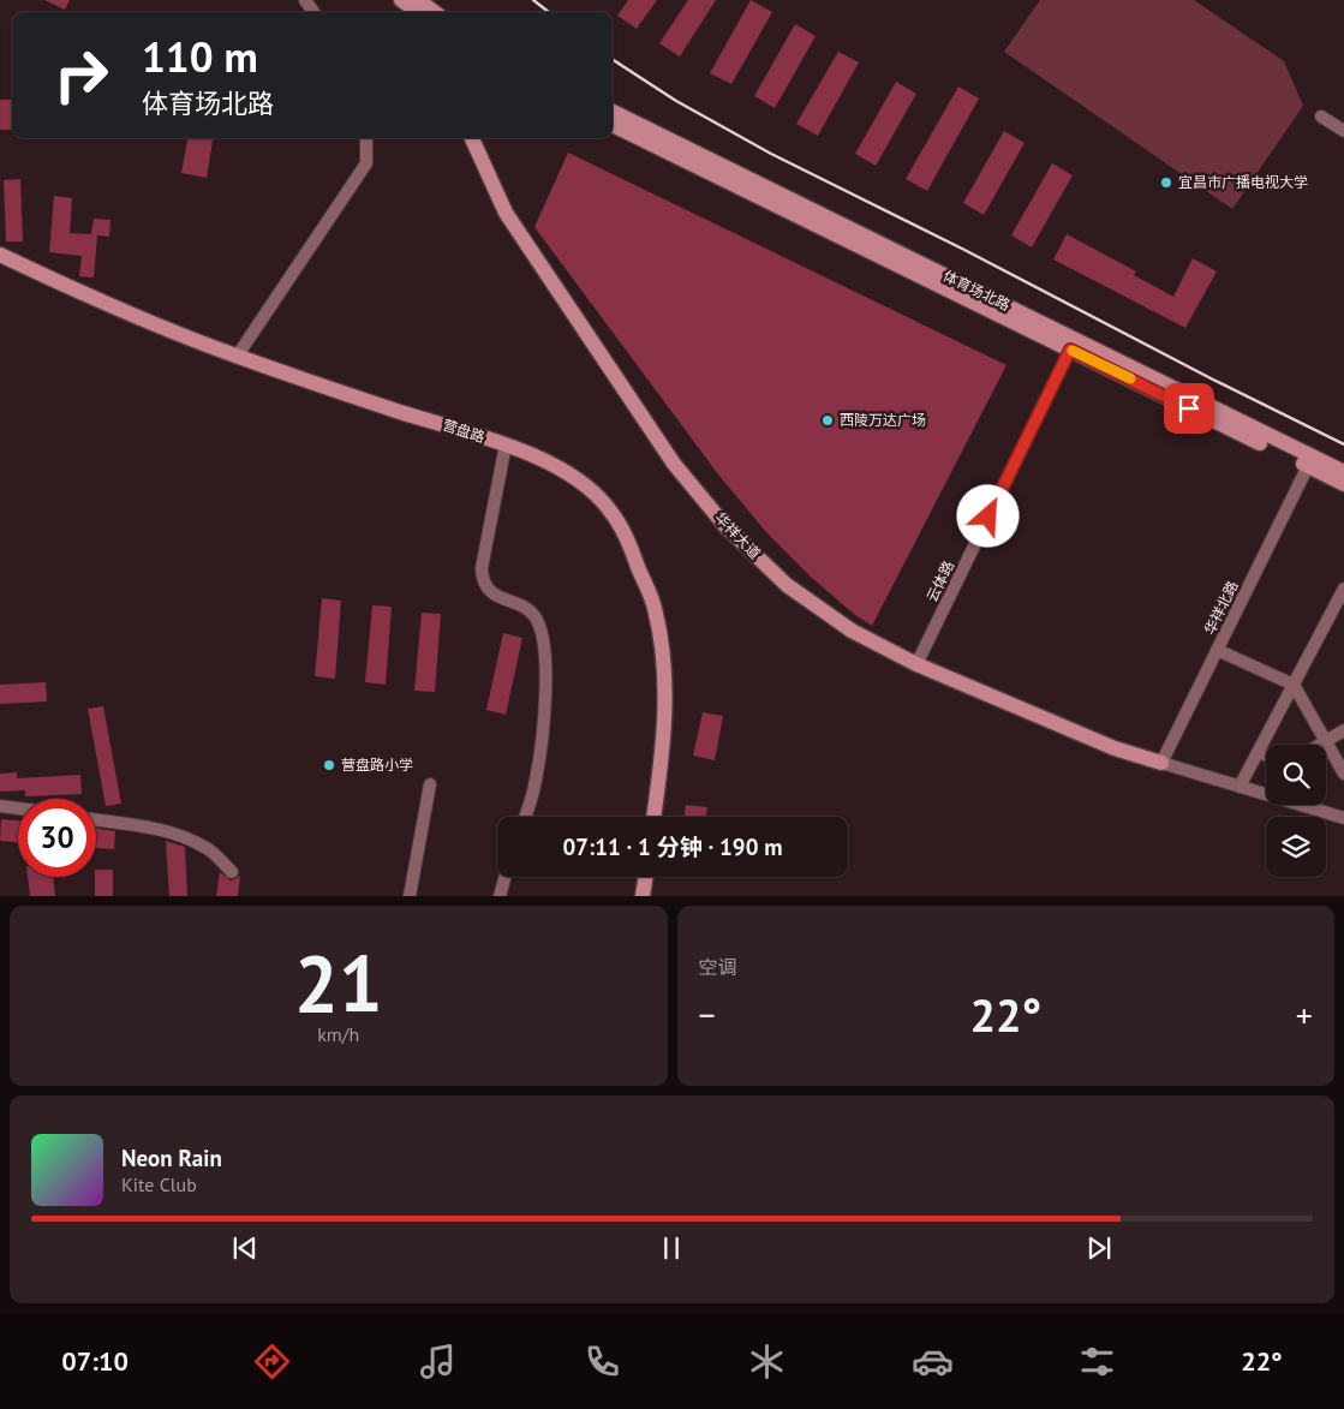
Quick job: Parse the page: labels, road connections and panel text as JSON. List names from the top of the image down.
{
  "streets": {
    "street": [
      "体育场北路",
      "营盘路",
      "华祥大道",
      "云体路",
      "华祥北路"
    ]
  },
  "crossings": [
    ["体育场北路", "云体路"],
    ["体育场北路", "华祥北路"],
    ["华祥大道", "云体路"],
    ["华祥大道", "华祥北路"]
  ],
  "places": ["宜昌市广播电视大学", "西陵万达广场", "营盘路小学"],
  "page": {
    "turn": ["110 m", "体育场北路"],
    "limit": "30",
    "trip": "07:11 · 1 分钟 · 190 m",
    "tile": [
      ["21", "km/h"],
      "空调"
    ],
    "heat": ["−", "22°", "+"],
    "song": ["Neon Rain", "Kite Club"],
    "tabs": ["07:10", "22°"]
  }
}
